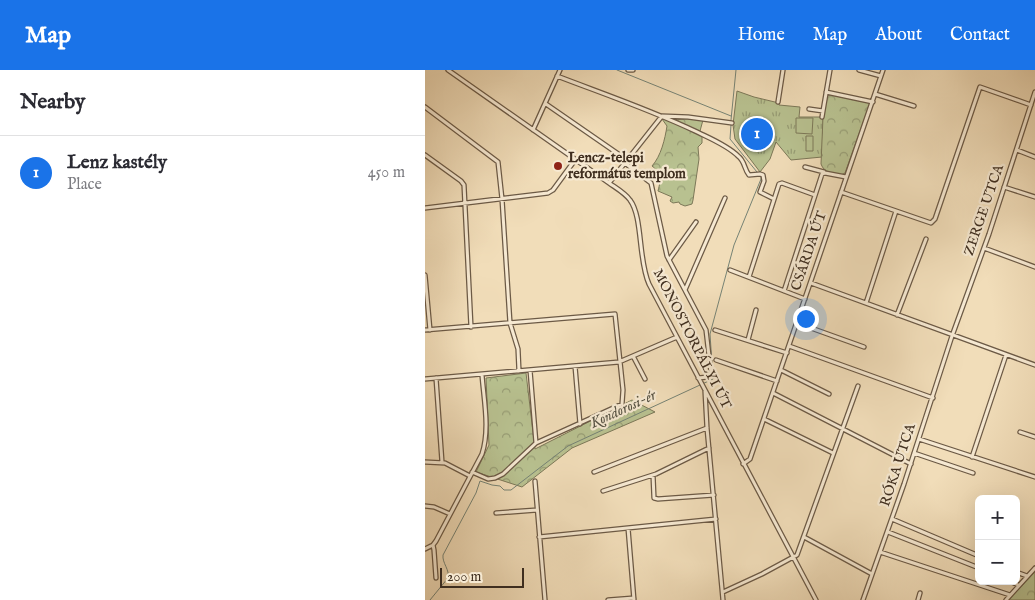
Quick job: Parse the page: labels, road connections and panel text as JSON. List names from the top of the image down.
{
  "streets": {
    "street": [
      "ZERGE UTCA",
      "CSÁRDA ÚT",
      "MONOSTORPÁLYI ÚT",
      "RÓKA UTCA"
    ]
  },
  "crossings": [
    ["ZERGE UTCA", "RÓKA UTCA"],
    ["CSÁRDA ÚT", "MONOSTORPÁLYI ÚT"]
  ],
  "water": ["Kondorosi-ér"],
  "places": ["Lencz-telepi református templom"],
  "scale_bar": "200 m",
  "page": {
    "header": "Map",
    "nav": [
      "Home",
      "Map",
      "About",
      "Contact"
    ],
    "heading": "Nearby",
    "pins": "1",
    "list": [
      {
        "mark": "1",
        "name": "Lenz kastély",
        "note": "Place",
        "value": "450 m"
      }
    ],
    "map_buttons": ["+", "−"],
    "scale": "200 m"
  }
}
